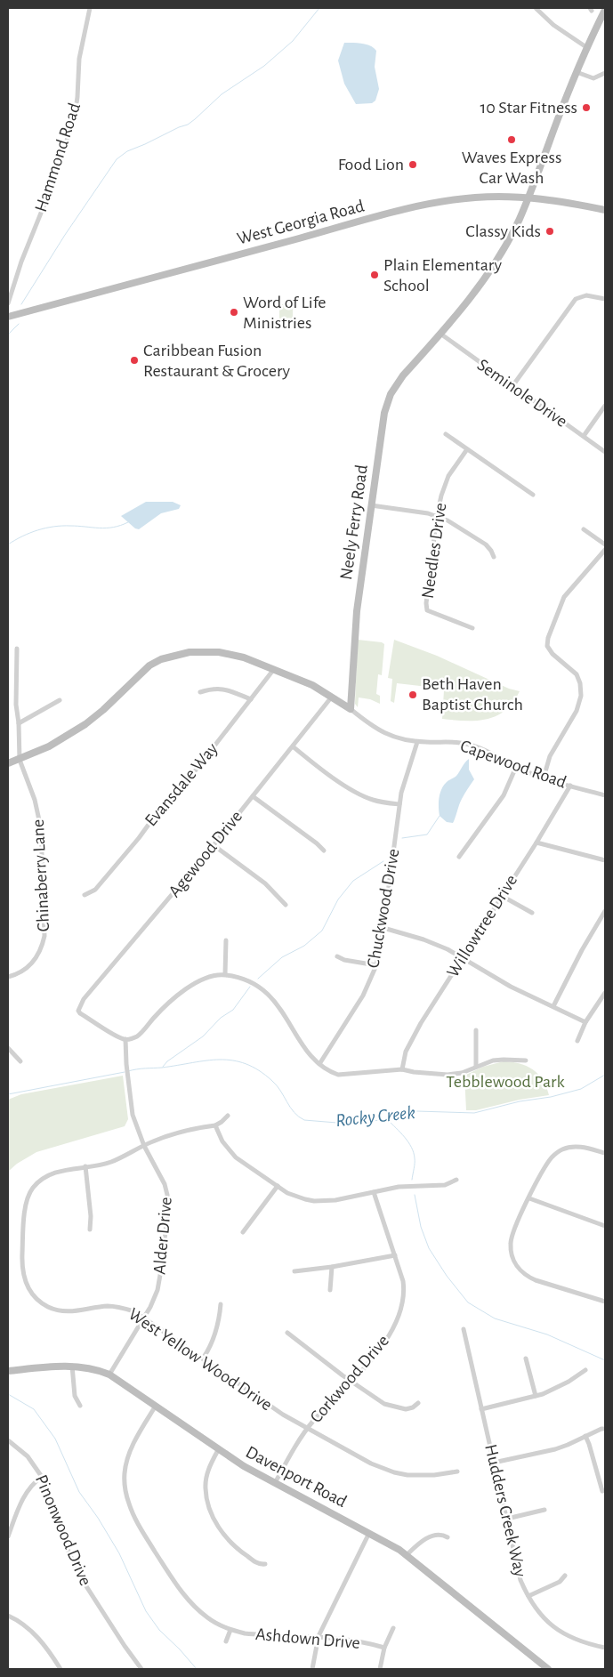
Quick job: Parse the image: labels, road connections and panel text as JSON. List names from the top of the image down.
{
  "streets": {
    "street": [
      "Hammond Road",
      "West Georgia Road",
      "Seminole Drive",
      "Neely Ferry Road",
      "Needles Drive",
      "Capewood Road",
      "Evansdale Way",
      "Agewood Drive",
      "Chinaberry Lane",
      "Chuckwood Drive",
      "Willowtree Drive",
      "Alder Drive",
      "West Yellow Wood Drive",
      "Corkwood Drive",
      "Davenport Road",
      "Hudders Creek Way",
      "Pinonwood Drive",
      "Ashdown Drive"
    ]
  },
  "crossings": [
    ["West Georgia Road", "Neely Ferry Road"],
    ["Seminole Drive", "Neely Ferry Road"],
    ["Neely Ferry Road", "Capewood Road"],
    ["Capewood Road", "Chuckwood Drive"],
    ["Capewood Road", "Willowtree Drive"],
    ["Agewood Drive", "Alder Drive"],
    ["Alder Drive", "West Yellow Wood Drive"],
    ["Alder Drive", "Davenport Road"],
    ["West Yellow Wood Drive", "Corkwood Drive"],
    ["Corkwood Drive", "Davenport Road"],
    ["Davenport Road", "Ashdown Drive"]
  ],
  "water": ["Rocky Creek"],
  "parks": ["Tebblewood Park"],
  "places": [
    "10 Star Fitness",
    "Waves Express Car Wash",
    "Food Lion",
    "Classy Kids",
    "Plain Elementary School",
    "Word of Life Ministries",
    "Caribbean Fusion Restaurant & Grocery",
    "Beth Haven Baptist Church"
  ]
}
